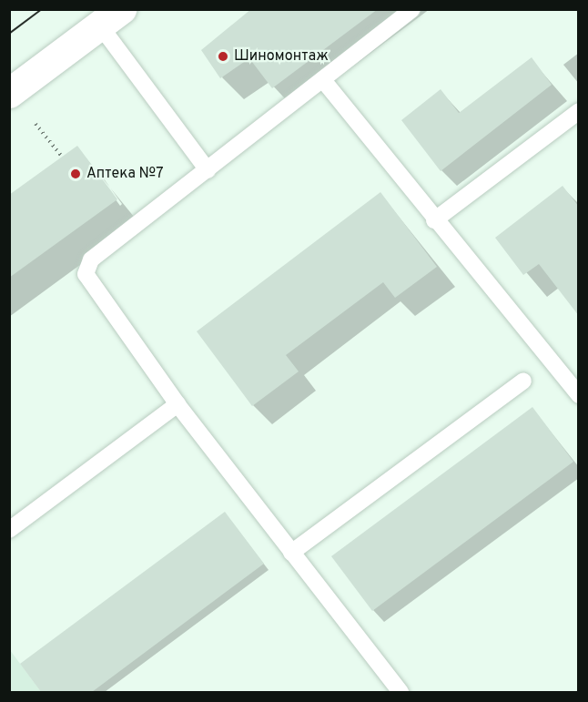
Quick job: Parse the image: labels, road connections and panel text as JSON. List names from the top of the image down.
{
  "places": ["Шиномонтаж", "Аптека №7"]
}
